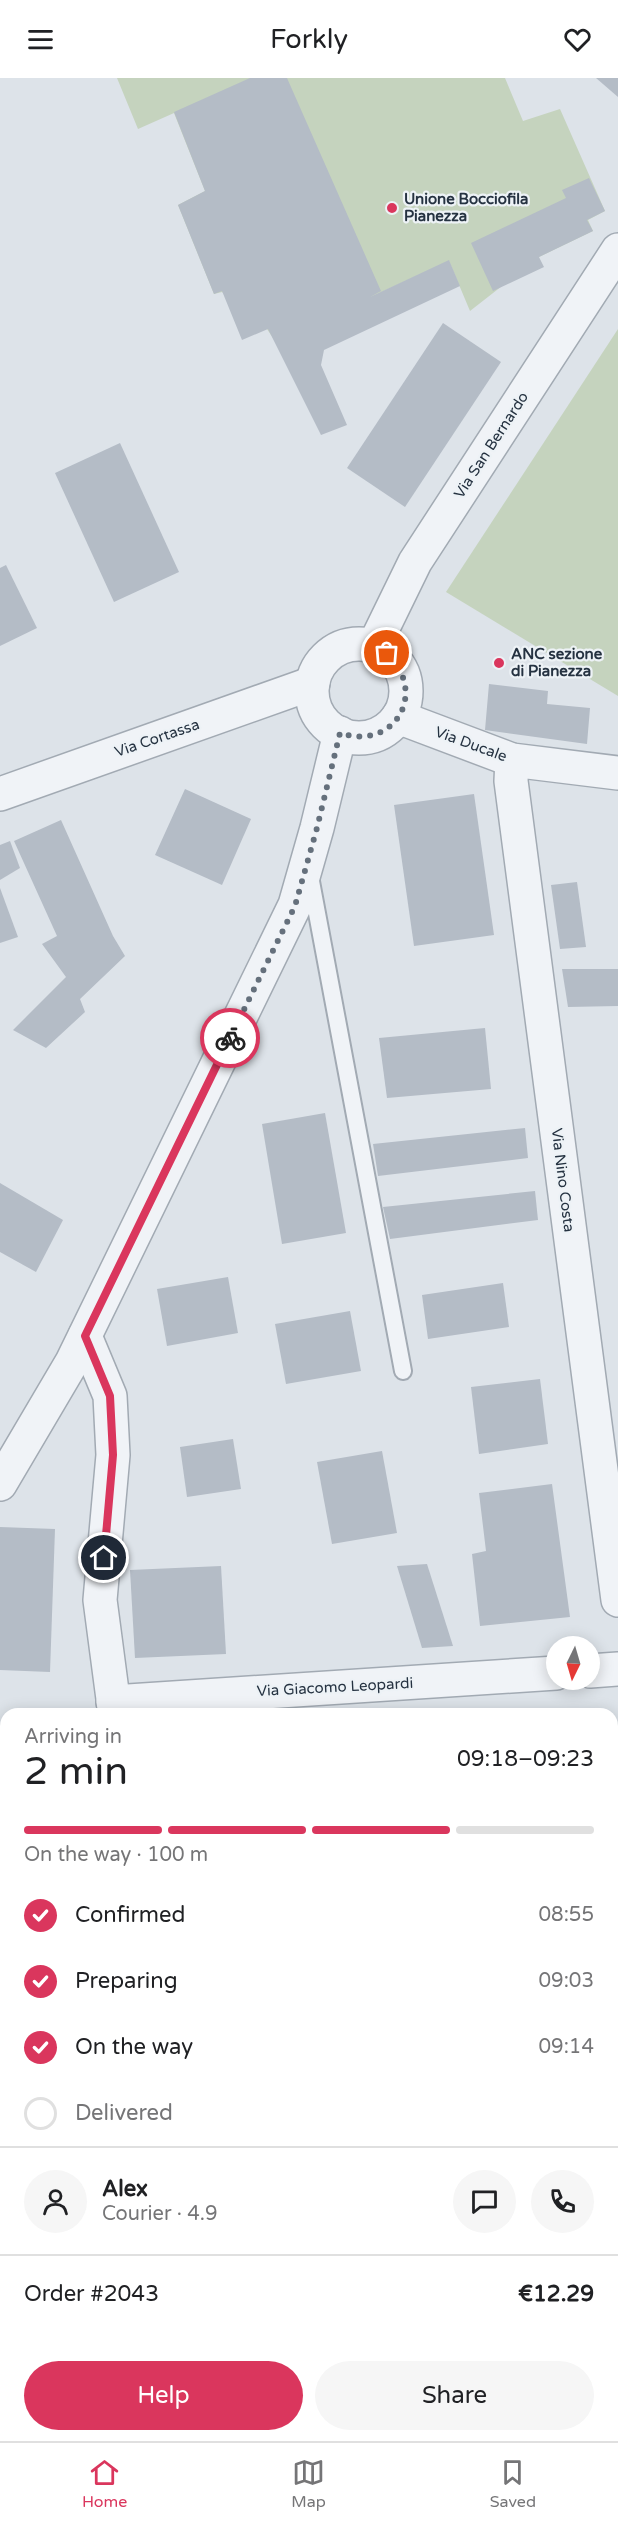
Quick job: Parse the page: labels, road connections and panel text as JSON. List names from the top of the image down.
{
  "streets": {
    "street": [
      "Via San Bernardo",
      "Via Cortassa",
      "Via Ducale",
      "Via Nino Costa",
      "Via Giacomo Leopardi"
    ]
  },
  "crossings": [
    ["Via San Bernardo", "Via Cortassa"],
    ["Via San Bernardo", "Via Ducale"],
    ["Via Cortassa", "Via Ducale"],
    ["Via Ducale", "Via Nino Costa"]
  ],
  "places": ["Unione Bocciofila Pianezza", "ANC sezione di Pianezza"],
  "north": "bottom",
  "page": {
    "header": "Forkly",
    "heading": ["2 min", "Arriving in", "09:18–09:23"],
    "panel": [
      "Alex",
      "Courier · 4.9",
      "Order #2043",
      "€12.29"
    ],
    "bar": "On the way · 100 m",
    "list": [
      ["Confirmed", "08:55"],
      ["Preparing", "09:03"],
      ["On the way", "09:14"],
      "Delivered"
    ],
    "buttons": ["Help", "Share"],
    "tabs": ["Home", "Map", "Saved"]
  }
}
